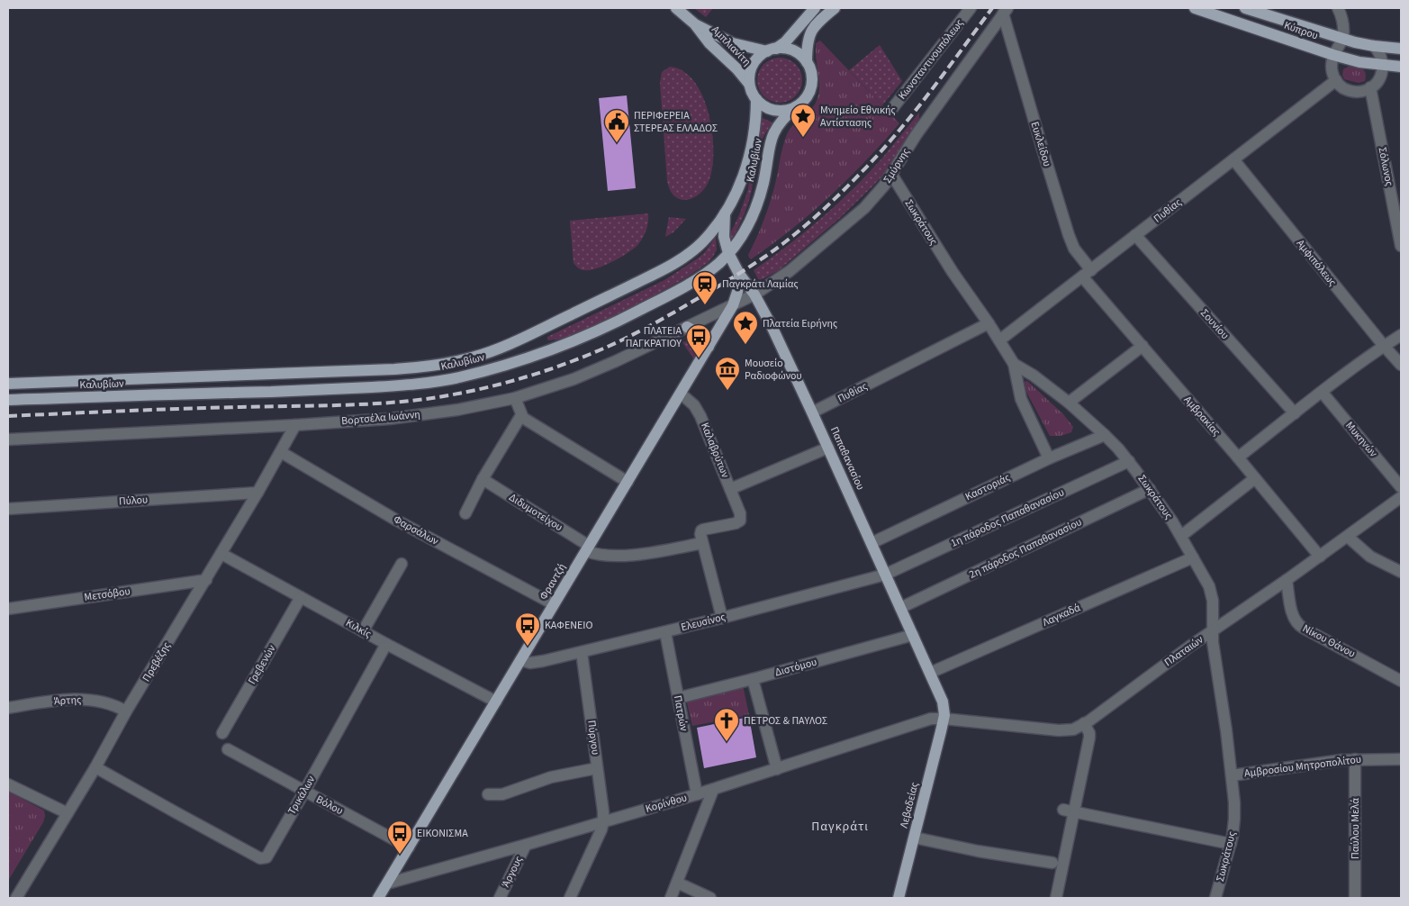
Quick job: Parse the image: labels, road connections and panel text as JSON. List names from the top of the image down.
{
  "streets": {
    "main road": [
      "Κύπρου",
      "Αμπλιανίτη",
      "Καλυβίων",
      "Παπαθανασίου",
      "Φραντζή",
      "Λεβαδείας"
    ],
    "street": [
      "Κωνσταντινουπόλεως",
      "Ευκλείδου",
      "Σμύρνης",
      "Σόλωνος",
      "Πυθίας",
      "Σωκράτους",
      "Αμφιπόλεως",
      "Σουνίου",
      "Αμβρακίας",
      "Βορτσέλα Ιωάννη",
      "Μυκηνών",
      "Καλαβρύτων",
      "Καστοριάς",
      "Πύλου",
      "Διδυμοτείχου",
      "1η πάροδος Παπαθανασίου",
      "Φαρσάλων",
      "2η πάροδος Παπαθανασίου",
      "Μετσόβου",
      "Λαγκαδά",
      "Ελευσίνος",
      "Κιλκίς",
      "Νίκου Θάνου",
      "Πλαταιών",
      "Πρεβέζης",
      "Γρεβενών",
      "Διστόμου",
      "Άρτης",
      "Πατρών",
      "Πύργου",
      "Αμβροσίου Μητροπολίτου",
      "Τρικάλων",
      "Κορίνθου",
      "Βόλου",
      "Παύλου Μελά",
      "Άργους"
    ]
  },
  "crossings": [
    ["Αμπλιανίτη", "Καλυβίων"],
    ["Ευκλείδου", "Σμύρνης"],
    ["Ευκλείδου", "Πυθίας"],
    ["Ευκλείδου", "Αμβρακίας"],
    ["Καλυβίων", "Παπαθανασίου"],
    ["Σμύρνης", "Σωκράτους"],
    ["Σμύρνης", "Βορτσέλα Ιωάννη"],
    ["Σμύρνης", "Παπαθανασίου"],
    ["Σμύρνης", "Φραντζή"],
    ["Πυθίας", "Σωκράτους"],
    ["Πυθίας", "Αμφιπόλεως"],
    ["Πυθίας", "Σουνίου"],
    ["Πυθίας", "Αμβρακίας"],
    ["Πυθίας", "Παπαθανασίου"],
    ["Σωκράτους", "Καστοριάς"],
    ["Σωκράτους", "1η πάροδος Παπαθανασίου"],
    ["Σωκράτους", "2η πάροδος Παπαθανασίου"],
    ["Σωκράτους", "Λαγκαδά"],
    ["Σωκράτους", "Πλαταιών"],
    ["Σωκράτους", "Αμβροσίου Μητροπολίτου"],
    ["Αμβρακίας", "Πλαταιών"],
    ["Βορτσέλα Ιωάννη", "Φραντζή"],
    ["Βορτσέλα Ιωάννη", "Πρεβέζης"],
    ["Καλαβρύτων", "Παπαθανασίου"],
    ["Καλαβρύτων", "Φραντζή"],
    ["Παπαθανασίου", "Καστοριάς"],
    ["Παπαθανασίου", "1η πάροδος Παπαθανασίου"],
    ["Παπαθανασίου", "2η πάροδος Παπαθανασίου"],
    ["Παπαθανασίου", "Φραντζή"],
    ["Παπαθανασίου", "Λαγκαδά"],
    ["Παπαθανασίου", "Ελευσίνος"],
    ["Παπαθανασίου", "Πλαταιών"],
    ["Παπαθανασίου", "Διστόμου"],
    ["Παπαθανασίου", "Κορίνθου"],
    ["Παπαθανασίου", "Λεβαδείας"],
    ["Πύλου", "Πρεβέζης"],
    ["Διδυμοτείχου", "Φραντζή"],
    ["1η πάροδος Παπαθανασίου", "Ελευσίνος"],
    ["Φαρσάλων", "Φραντζή"],
    ["Φαρσάλων", "Πρεβέζης"],
    ["Φραντζή", "Ελευσίνος"],
    ["Φραντζή", "Κιλκίς"],
    ["Φραντζή", "Κορίνθου"],
    ["Φραντζή", "Βόλου"],
    ["Μετσόβου", "Πρεβέζης"],
    ["Ελευσίνος", "Πατρών"],
    ["Ελευσίνος", "Πύργου"],
    ["Κιλκίς", "Πρεβέζης"],
    ["Κιλκίς", "Γρεβενών"],
    ["Κιλκίς", "Τρικάλων"],
    ["Νίκου Θάνου", "Πλαταιών"],
    ["Πλαταιών", "Κορίνθου"],
    ["Πλαταιών", "Λεβαδείας"],
    ["Πρεβέζης", "Άρτης"],
    ["Πρεβέζης", "Τρικάλων"],
    ["Διστόμου", "Πατρών"],
    ["Πατρών", "Κορίνθου"],
    ["Πύργου", "Κορίνθου"],
    ["Αμβροσίου Μητροπολίτου", "Παύλου Μελά"],
    ["Τρικάλων", "Βόλου"],
    ["Κορίνθου", "Λεβαδείας"],
    ["Κορίνθου", "Άργους"]
  ],
  "districts": ["Παγκράτι"],
  "places": {
    "place": ["Μνημείο Εθνικής Αντίστασης", "Πλατεία Ειρήνης"],
    "public building": ["ΠΕΡΙΦΕΡΕΙΑ ΣΤΕΡΕΑΣ ΕΛΛΑΔΟΣ"],
    "station": ["Παγκράτι Λαμίας"],
    "bus stop": ["ΠΛΑΤΕΙΑ ΠΑΓΚΡΑΤΙΟΥ", "ΚΑΦΕΝΕΙΟ", "ΕΙΚΟΝΙΣΜΑ"],
    "museum": ["Μουσείο Ραδιοφώνου"],
    "church": ["ΠΕΤΡΟΣ & ΠΑΥΛΟΣ"]
  }
}
